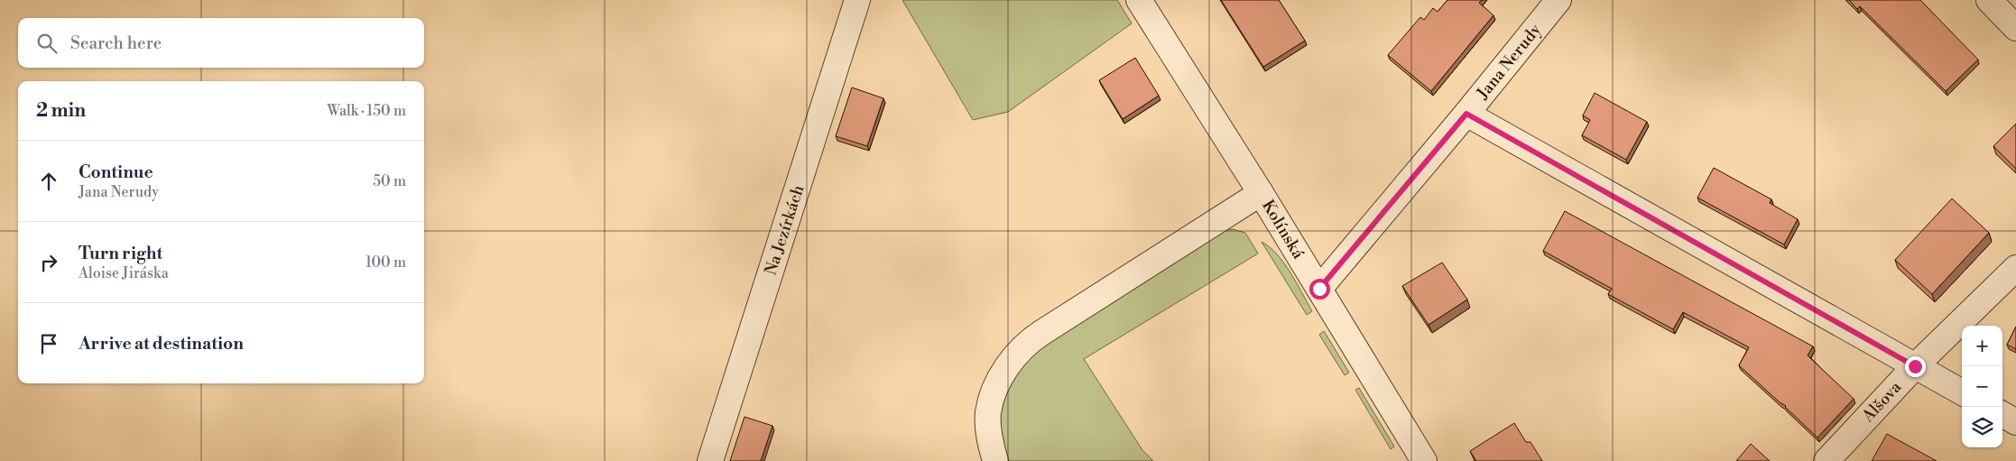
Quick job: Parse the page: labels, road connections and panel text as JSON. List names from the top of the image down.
{
  "streets": {
    "street": [
      "Jana Nerudy",
      "Kolínská",
      "Na Jezírkách",
      "Alšova"
    ]
  },
  "crossings": [
    ["Jana Nerudy", "Kolínská"]
  ],
  "page": {
    "search": "Search here",
    "heading": ["2 min", "Walk · 150 m"],
    "list": [
      ["Continue", "Jana Nerudy", "50 m"],
      ["Turn right", "Aloise Jiráska", "100 m"],
      "Arrive at destination"
    ],
    "map_buttons": ["+", "−"]
  }
}
